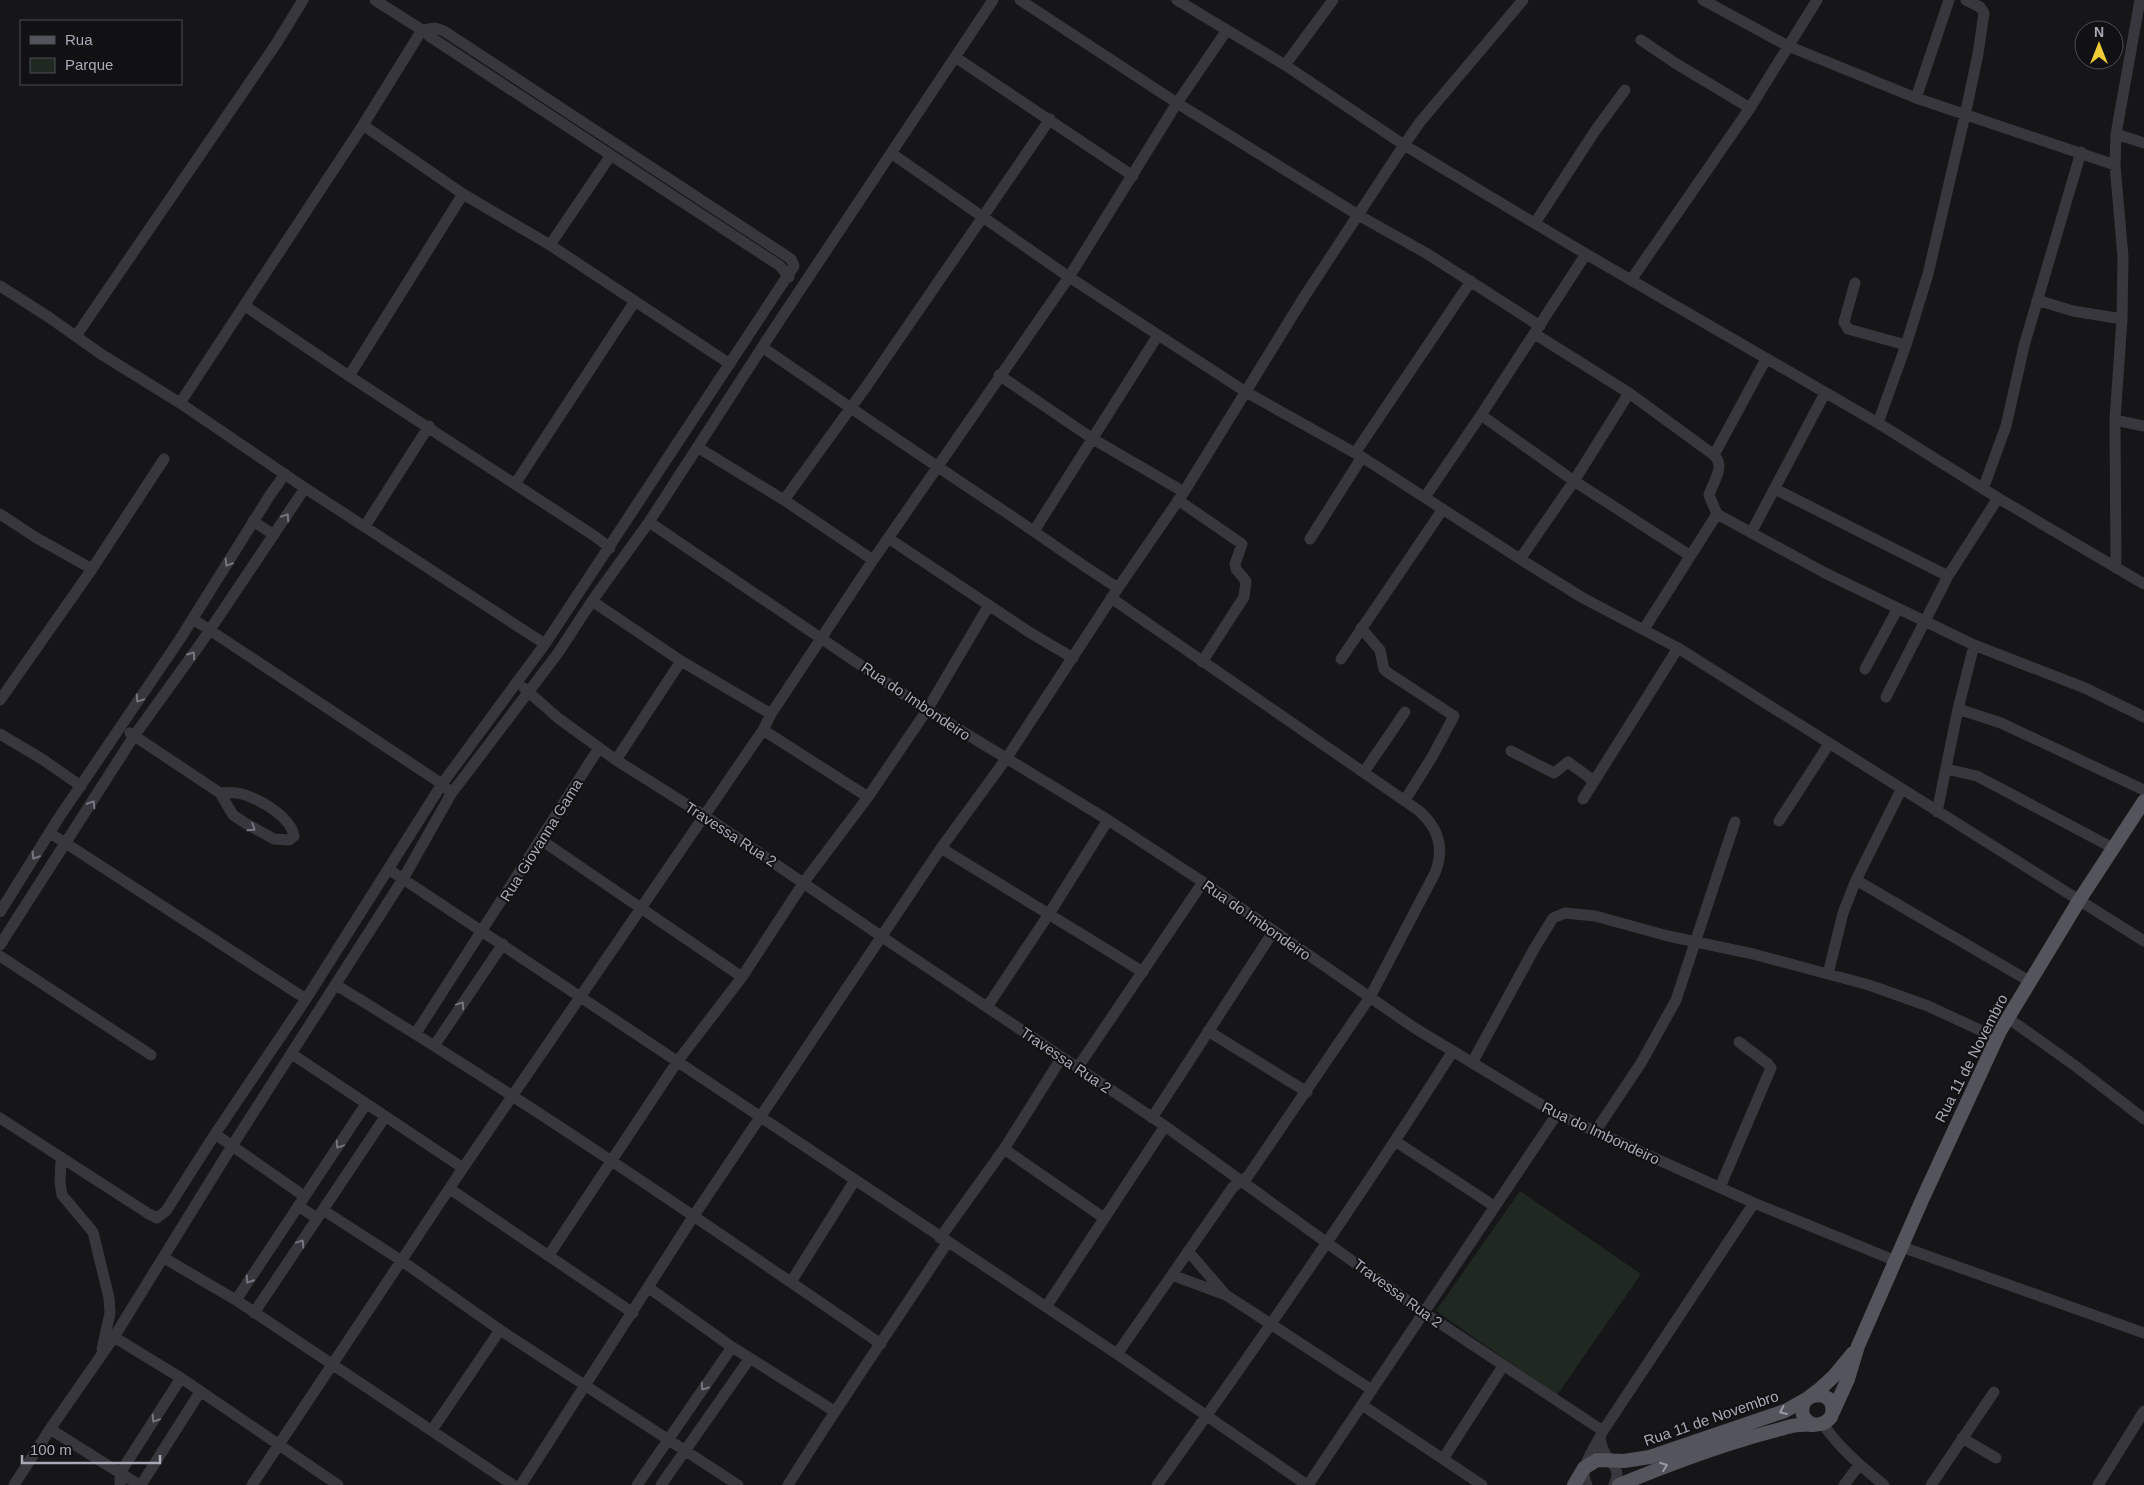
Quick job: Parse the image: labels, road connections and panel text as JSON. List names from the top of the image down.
{
  "streets": {
    "main road": ["Rua 11 de Novembro"],
    "street": ["Rua do Imbondeiro", "Travessa Rua 2", "Rua Giovanna Gama"]
  },
  "crossings": [
    ["Rua do Imbondeiro", "Rua 11 de Novembro"],
    ["Travessa Rua 2", "Rua Giovanna Gama"]
  ],
  "legend": ["Rua", "Parque"],
  "scale_bar": "100 m",
  "north": "top"
}
